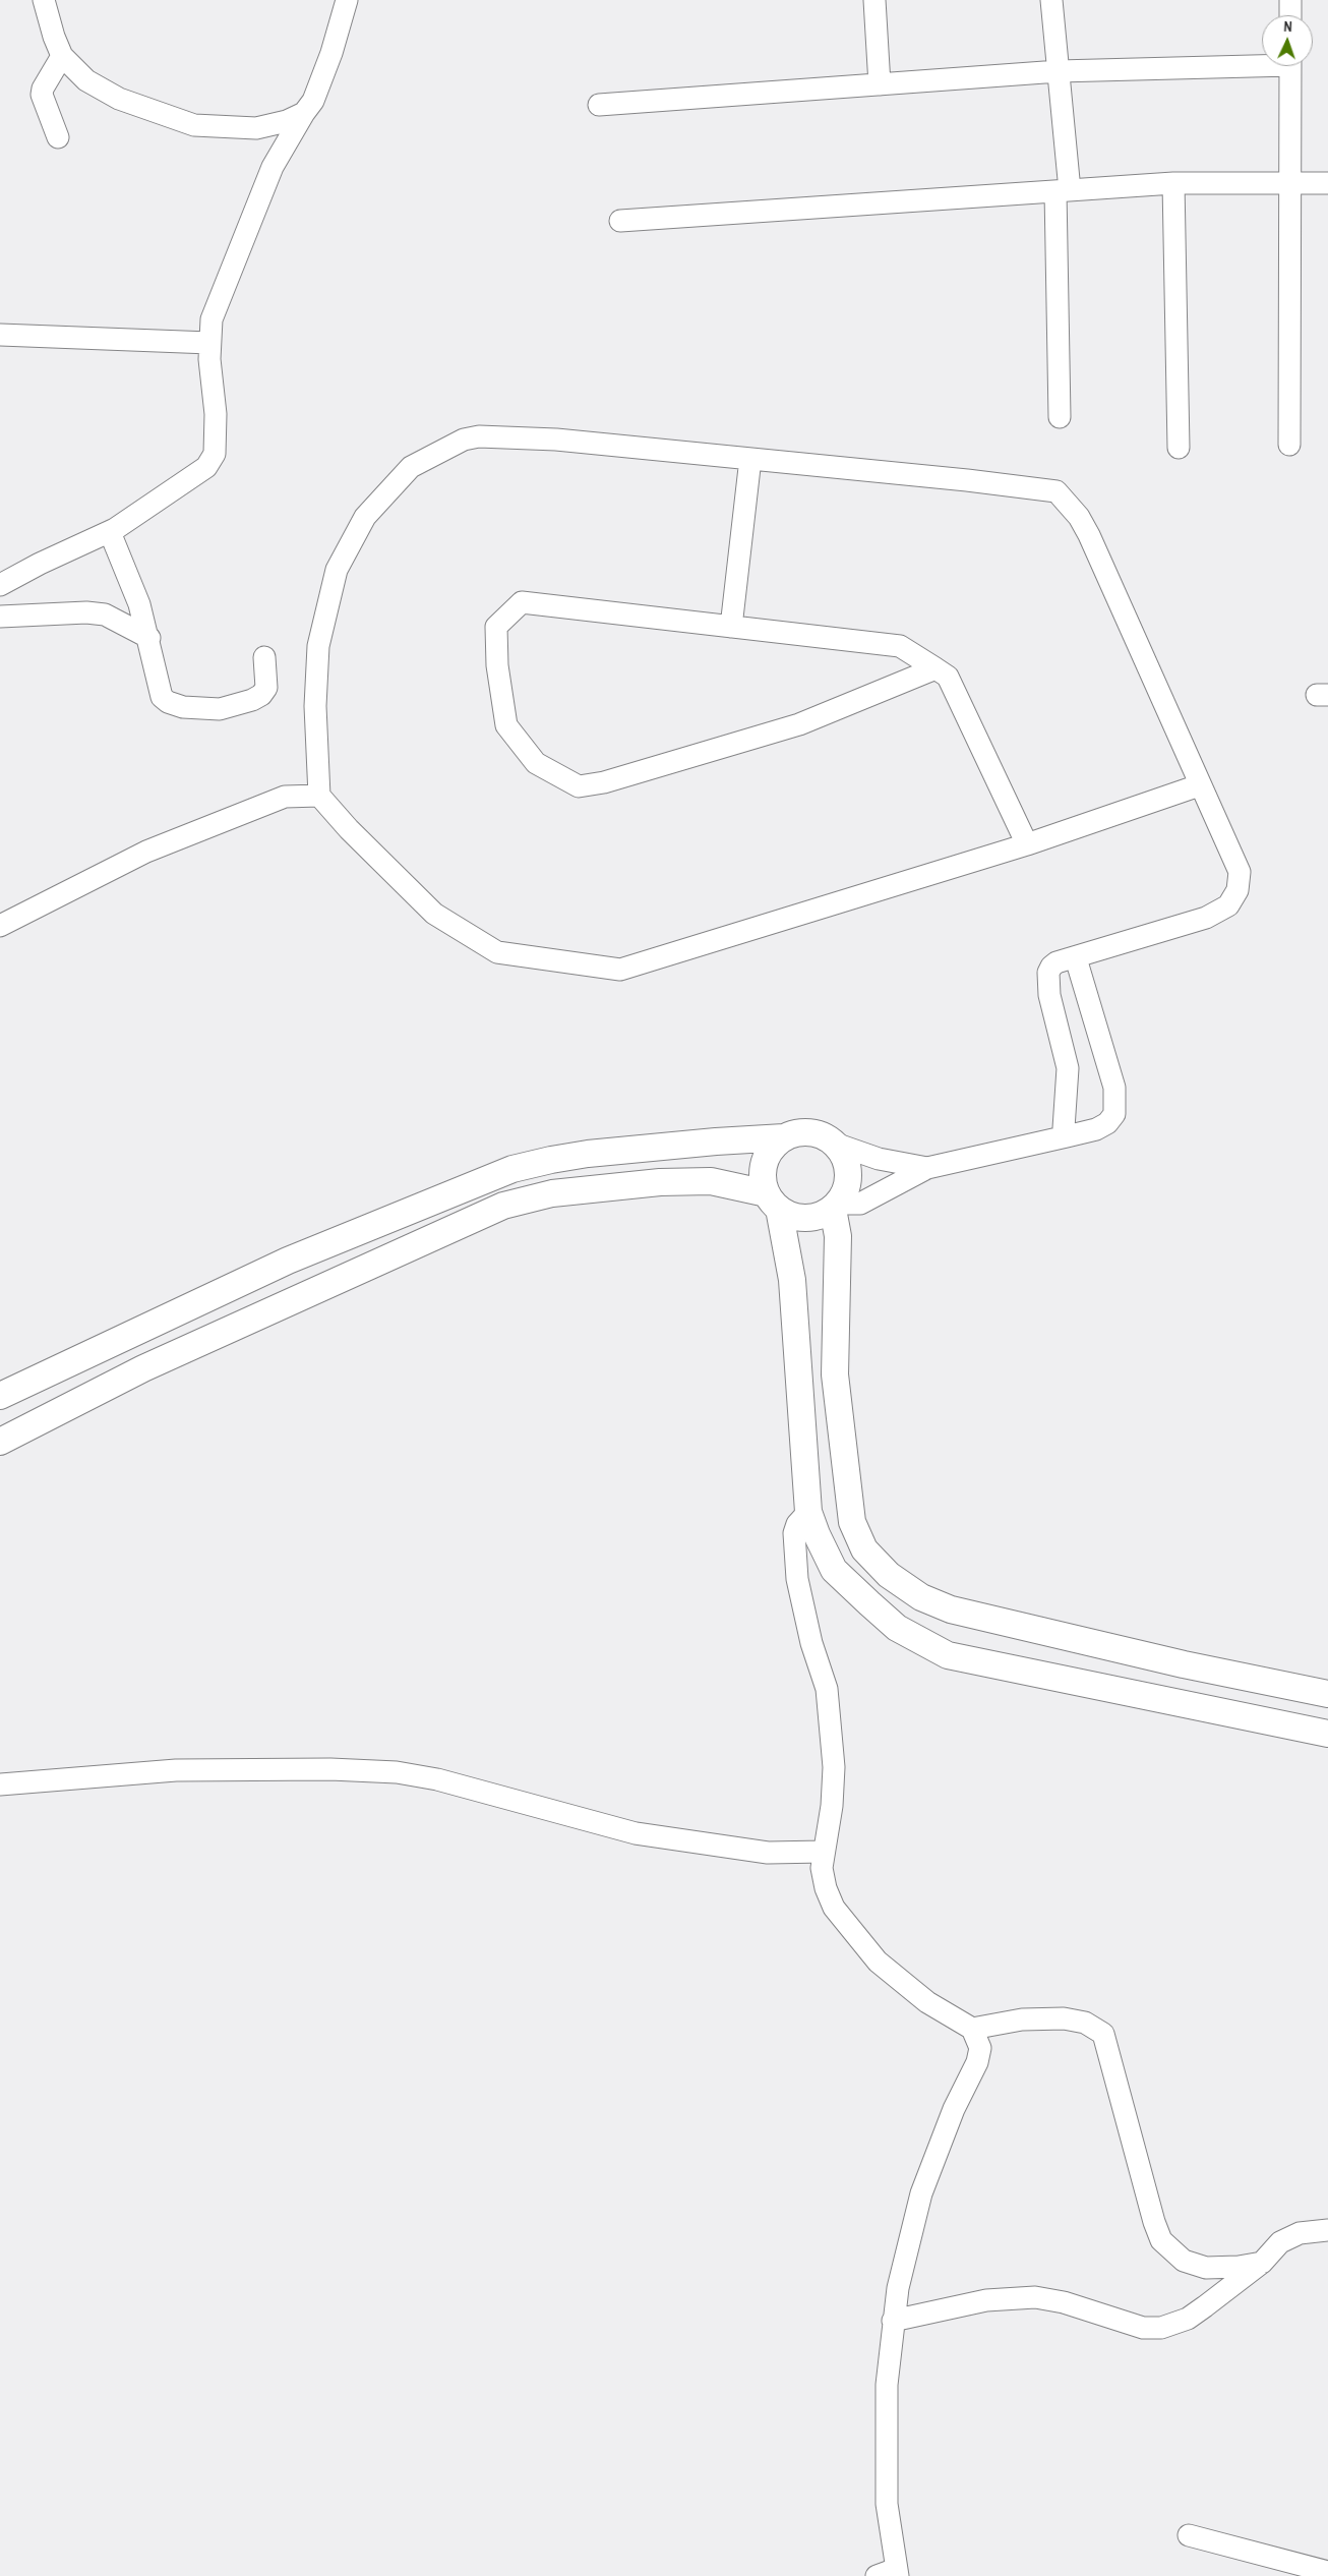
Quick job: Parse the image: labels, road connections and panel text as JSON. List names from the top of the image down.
{
  "north": "top"
}
